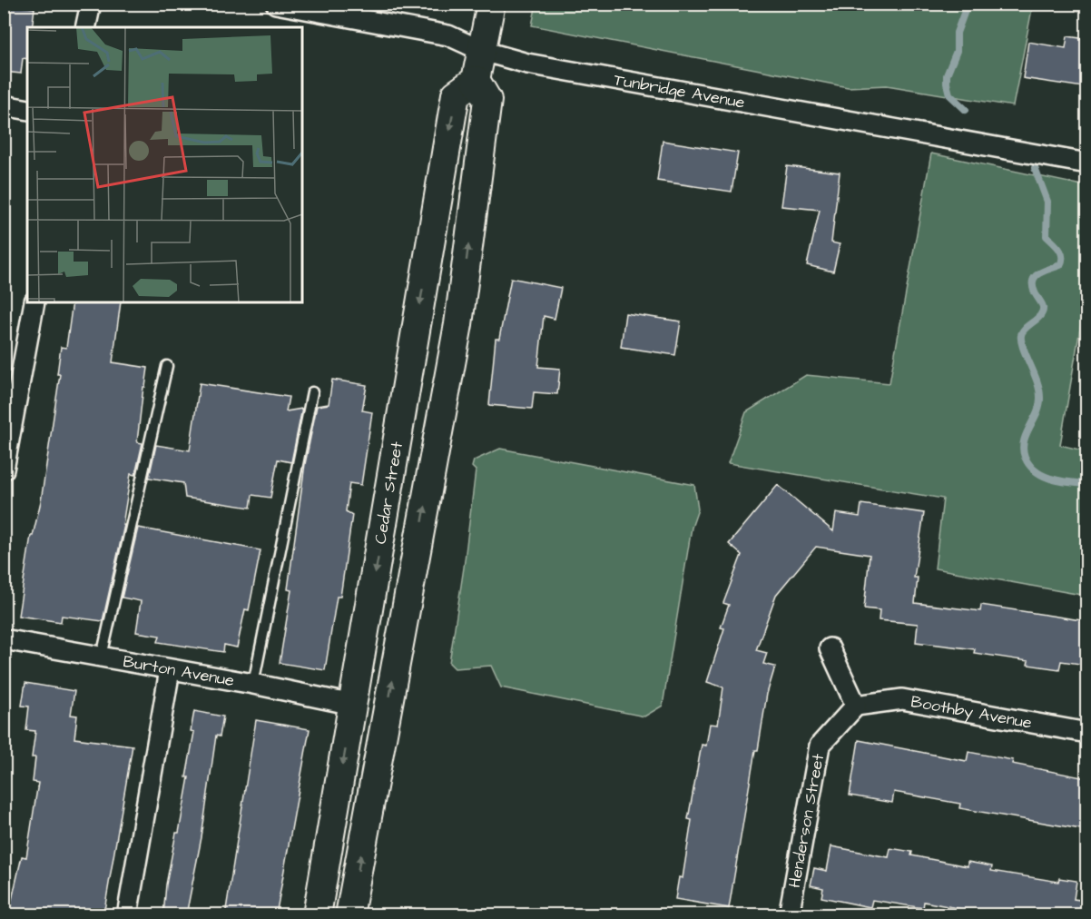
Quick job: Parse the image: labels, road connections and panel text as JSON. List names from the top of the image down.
{
  "streets": {
    "main road": ["Cedar Street"],
    "street": [
      "Tunbridge Avenue",
      "Burton Avenue",
      "Boothby Avenue",
      "Henderson Street"
    ]
  },
  "crossings": [
    ["Cedar Street", "Burton Avenue"],
    ["Boothby Avenue", "Henderson Street"]
  ]
}
